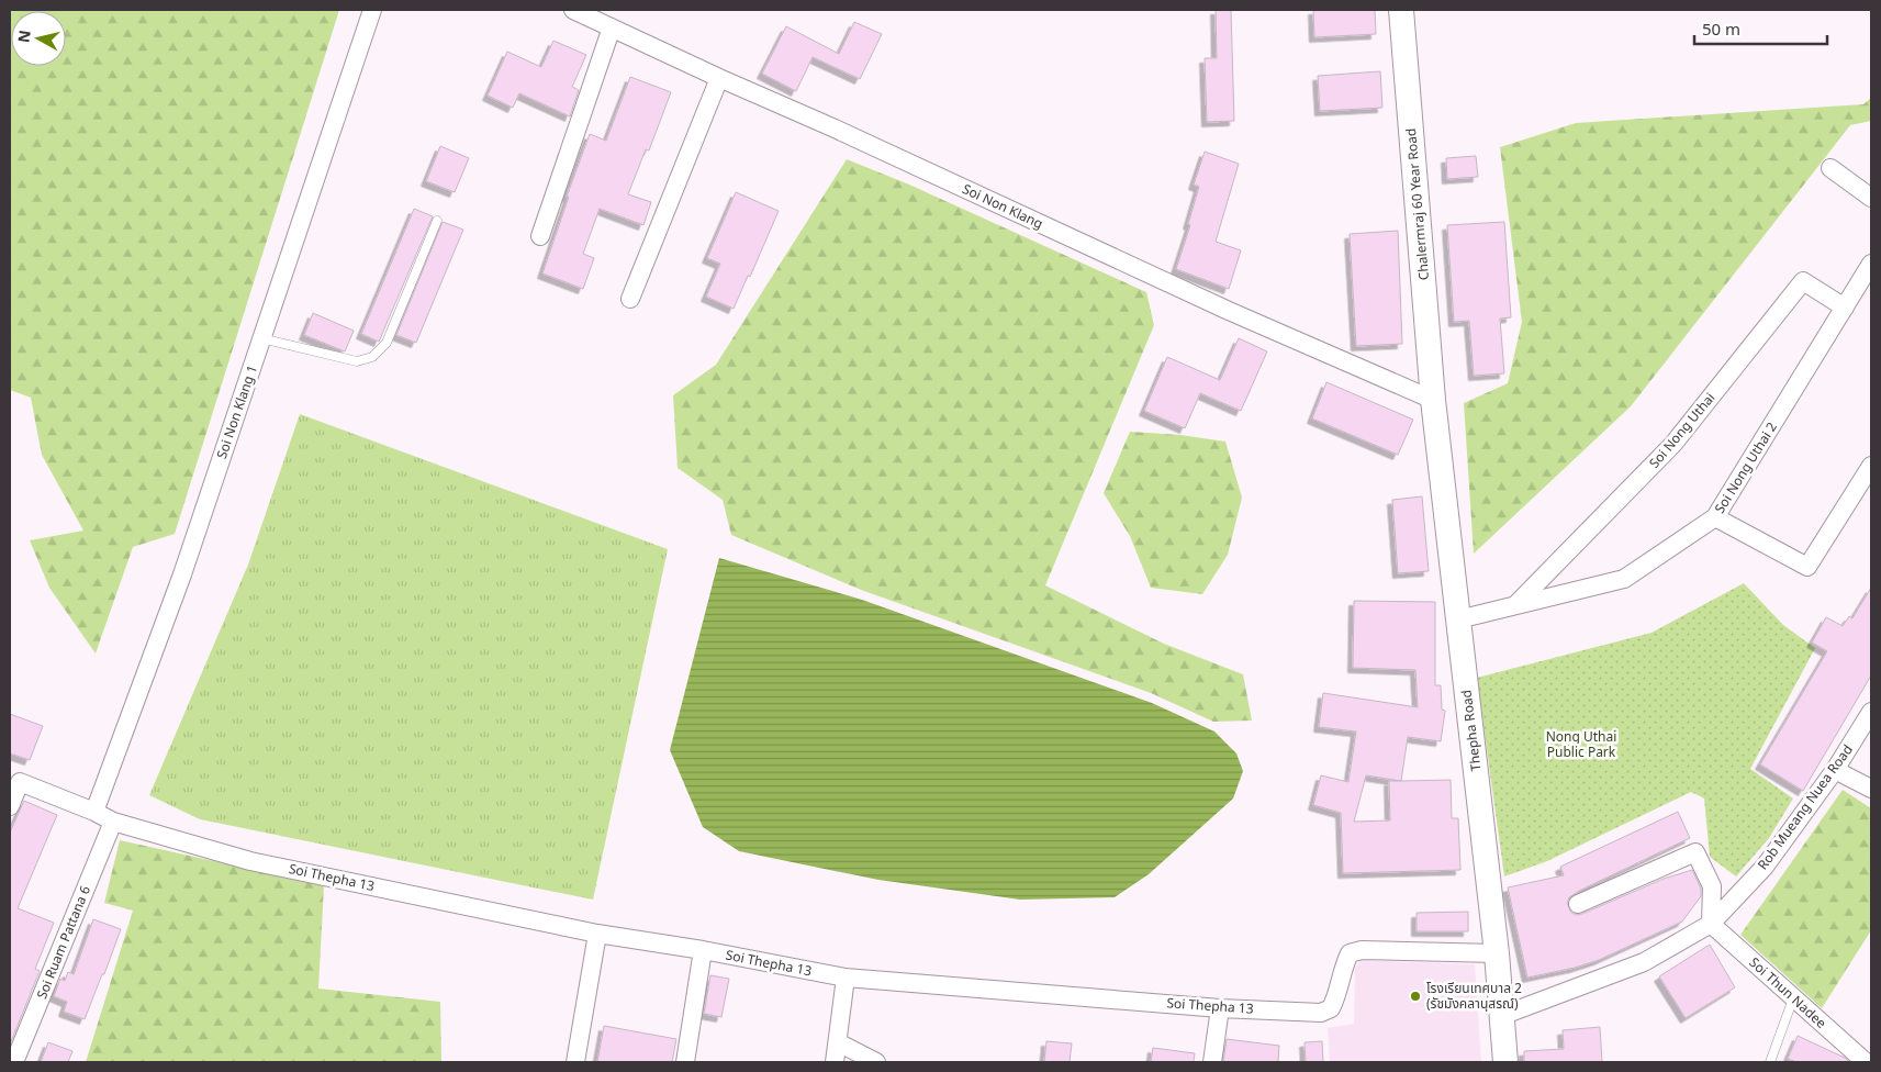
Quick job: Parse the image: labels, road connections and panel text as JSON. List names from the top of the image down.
{
  "streets": {
    "street": [
      "Chalermraj 60 Year Road",
      "Soi Non Klang",
      "Soi Non Klang 1",
      "Soi Nong Uthai",
      "Soi Nong Uthai 2",
      "Thepha Road",
      "Rob Mueang Nuea Road",
      "Soi Thepha 13",
      "Soi Ruam Pattana 6",
      "Soi Thun Nadee"
    ]
  },
  "crossings": [
    ["Chalermraj 60 Year Road", "Soi Non Klang"],
    ["Chalermraj 60 Year Road", "Thepha Road"],
    ["Soi Non Klang", "Thepha Road"],
    ["Soi Non Klang 1", "Soi Thepha 13"],
    ["Soi Nong Uthai", "Soi Nong Uthai 2"],
    ["Soi Nong Uthai 2", "Thepha Road"],
    ["Thepha Road", "Rob Mueang Nuea Road"],
    ["Thepha Road", "Soi Thepha 13"],
    ["Rob Mueang Nuea Road", "Soi Thun Nadee"],
    ["Soi Thepha 13", "Soi Ruam Pattana 6"]
  ],
  "parks": ["Nong Uthai Public Park"],
  "places": ["โรงเรียนเทศบาล 2 (รัชมังคลานุสรณ์)"],
  "scale_bar": "50 m",
  "north": "left"
}
